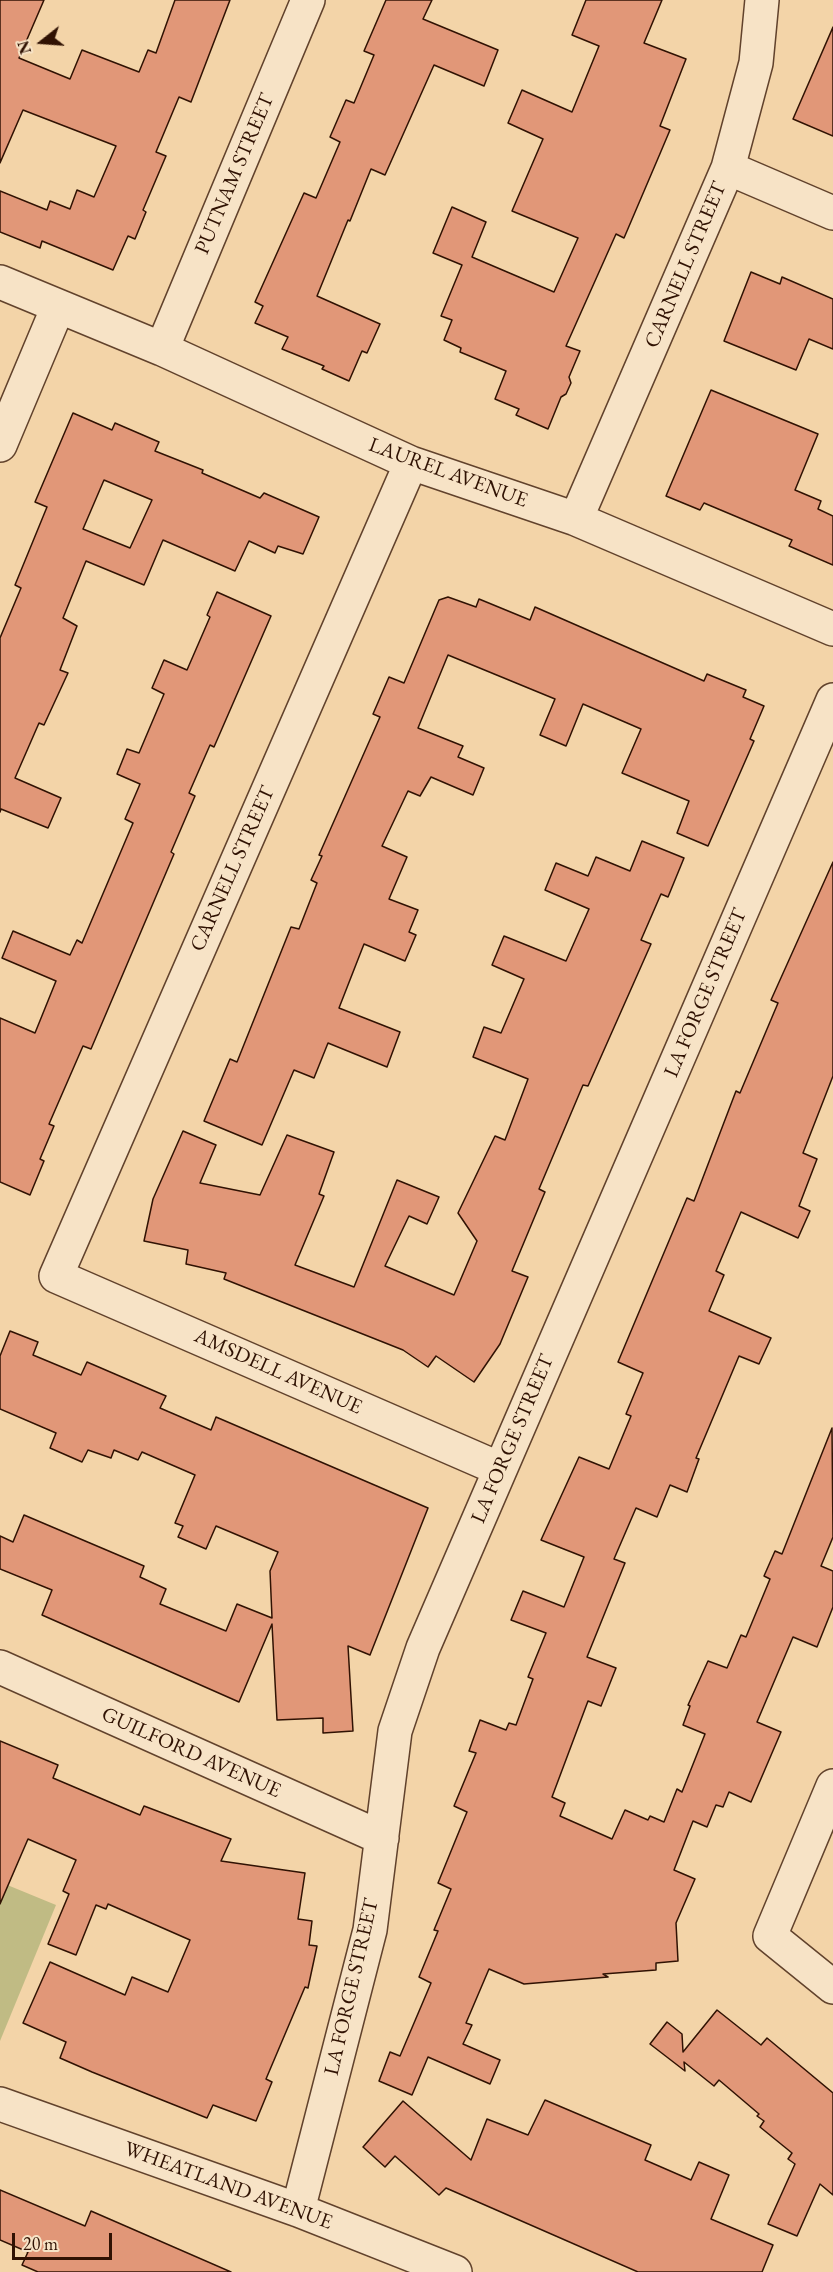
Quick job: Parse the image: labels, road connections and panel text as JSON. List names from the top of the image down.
{
  "streets": {
    "street": [
      "PUTNAM STREET",
      "CARNELL STREET",
      "LAUREL AVENUE",
      "LA FORGE STREET",
      "AMSDELL AVENUE",
      "GUILFORD AVENUE",
      "WHEATLAND AVENUE"
    ]
  },
  "crossings": [
    ["PUTNAM STREET", "LAUREL AVENUE"],
    ["CARNELL STREET", "LAUREL AVENUE"],
    ["CARNELL STREET", "AMSDELL AVENUE"],
    ["LA FORGE STREET", "AMSDELL AVENUE"],
    ["LA FORGE STREET", "GUILFORD AVENUE"],
    ["LA FORGE STREET", "WHEATLAND AVENUE"]
  ],
  "scale_bar": "20 m",
  "north": "left"
}
